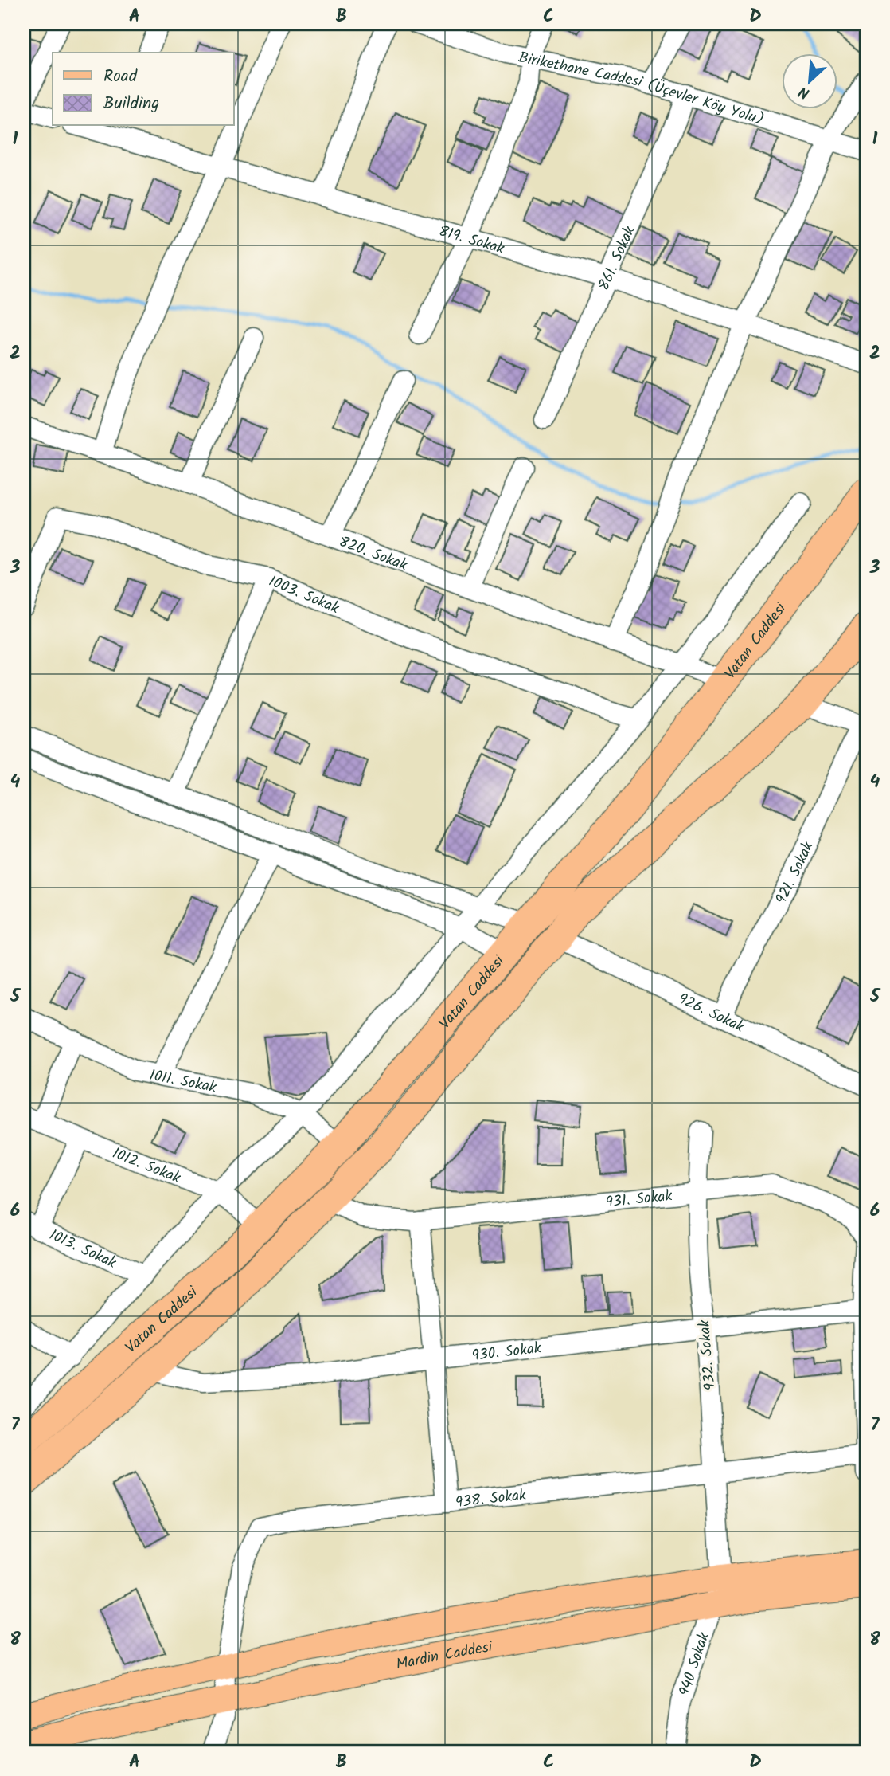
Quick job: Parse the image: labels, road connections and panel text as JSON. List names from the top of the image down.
{
  "streets": {
    "highway": ["Vatan Caddesi"],
    "main road": ["Mardin Caddesi"],
    "street": [
      "Birikethane Caddesi (Üçevler Köy Yolu)",
      "819. Sokak",
      "861. Sokak",
      "820. Sokak",
      "1003. Sokak",
      "921. Sokak",
      "926. Sokak",
      "1011. Sokak",
      "1012. Sokak",
      "931. Sokak",
      "1013. Sokak",
      "930. Sokak",
      "932. Sokak",
      "938. Sokak",
      "940 Sokak"
    ]
  },
  "crossings": [
    ["Birikethane Caddesi (Üçevler Köy Yolu)", "861. Sokak"],
    ["819. Sokak", "861. Sokak"],
    ["820. Sokak", "Vatan Caddesi"],
    ["Vatan Caddesi", "926. Sokak"],
    ["Vatan Caddesi", "1011. Sokak"],
    ["Vatan Caddesi", "1012. Sokak"],
    ["Vatan Caddesi", "931. Sokak"],
    ["Vatan Caddesi", "930. Sokak"],
    ["921. Sokak", "926. Sokak"],
    ["931. Sokak", "930. Sokak"],
    ["931. Sokak", "932. Sokak"],
    ["931. Sokak", "938. Sokak"],
    ["930. Sokak", "932. Sokak"],
    ["932. Sokak", "938. Sokak"],
    ["932. Sokak", "Mardin Caddesi"],
    ["932. Sokak", "940 Sokak"],
    ["938. Sokak", "Mardin Caddesi"],
    ["Mardin Caddesi", "940 Sokak"]
  ],
  "legend": ["Road", "Building"],
  "north": "bottom left",
  "grid": {
    "columns": [
      "A",
      "B",
      "C",
      "D"
    ],
    "rows": [
      "1",
      "2",
      "3",
      "4",
      "5",
      "6",
      "7",
      "8"
    ]
  }
}
